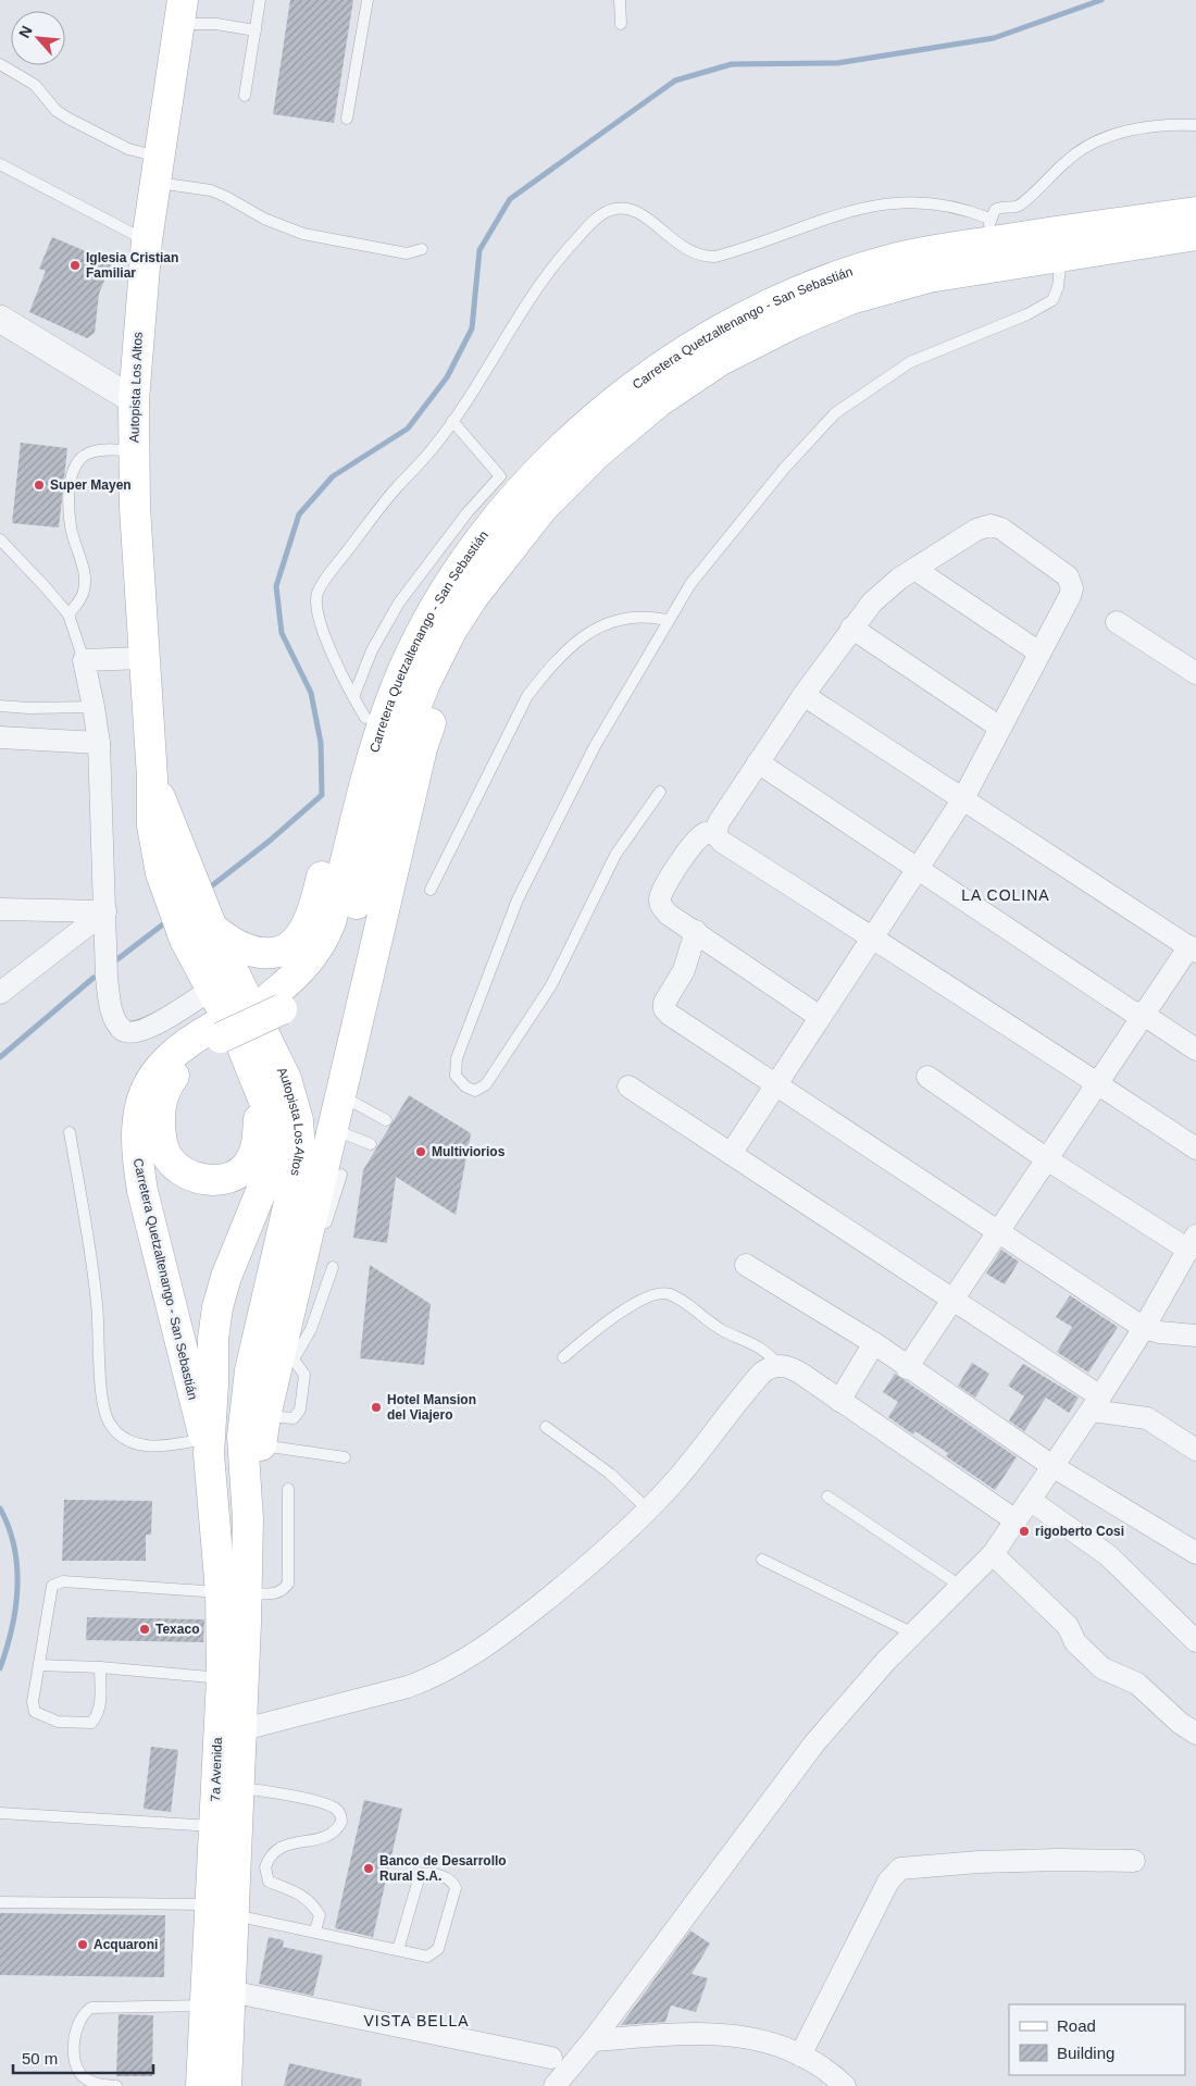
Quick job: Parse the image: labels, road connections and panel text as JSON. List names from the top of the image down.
{
  "streets": {
    "main road": ["Carretera Quetzaltenango - San Sebastián", "Autopista Los Altos", "7a Avenida"]
  },
  "crossings": [
    ["Carretera Quetzaltenango - San Sebastián", "Autopista Los Altos"],
    ["Carretera Quetzaltenango - San Sebastián", "7a Avenida"],
    ["Autopista Los Altos", "7a Avenida"]
  ],
  "districts": ["LA COLINA", "VISTA BELLA"],
  "places": [
    "Iglesia Cristian Familiar",
    "Super Mayen",
    "Multiviorios",
    "Hotel Mansion del Viajero",
    "rigoberto Cosi",
    "Texaco",
    "Banco de Desarrollo Rural S.A.",
    "Acquaroni"
  ],
  "legend": ["Road", "Building"],
  "scale_bar": "50 m",
  "north": "top left"
}
